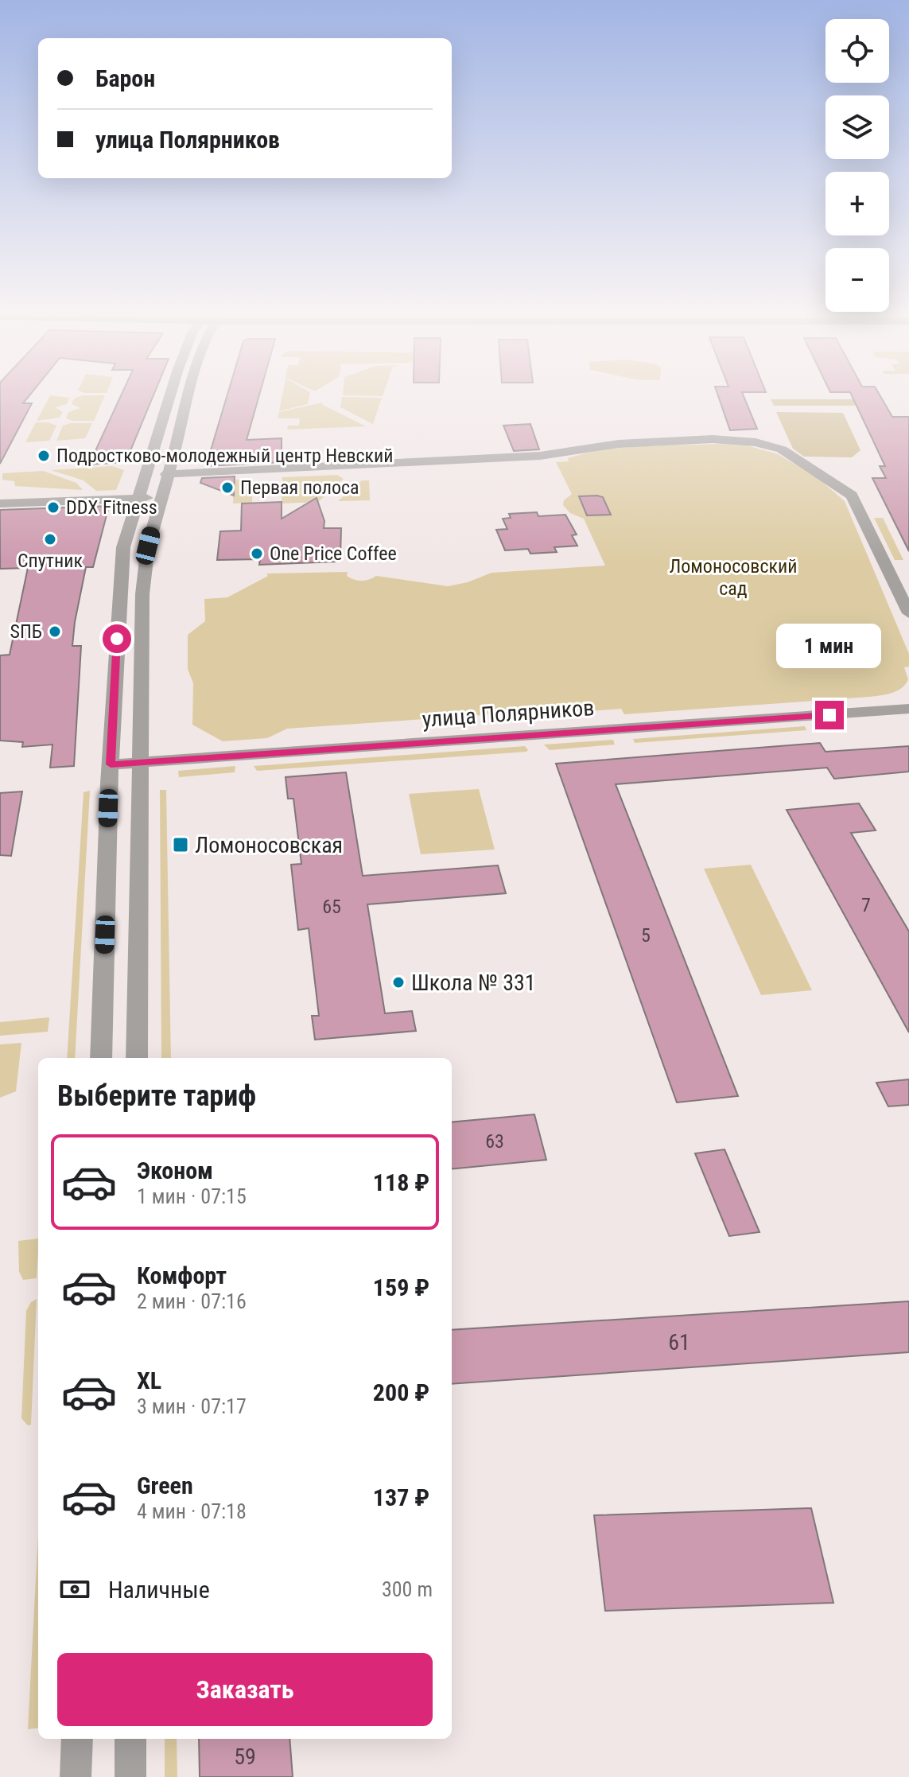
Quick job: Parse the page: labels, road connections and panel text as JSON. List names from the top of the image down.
{
  "streets": {
    "street": ["улица Полярников"]
  },
  "parks": ["Ломоносовский сад"],
  "places": {
    "other": [
      "Подростково-молодежный центр Невский",
      "Первая полоса",
      "DDX Fitness",
      "Спутник",
      "One Price Coffee",
      "SПБ",
      "Школа № 331"
    ],
    "transit": ["Ломоносовская"]
  },
  "house_numbers": [
    "7",
    "65",
    "5",
    "63",
    "61",
    "59"
  ],
  "page": {
    "map_buttons": ["+", "−"],
    "banner": ["Барон", "улица Полярников"],
    "bubble": "1 мин",
    "heading": "Выберите тариф",
    "list": [
      {
        "name": "Эконом",
        "note": "1 мин · 07:15",
        "value": "118 ₽"
      },
      {
        "name": "Комфорт",
        "note": "2 мин · 07:16",
        "value": "159 ₽"
      },
      {
        "name": "XL",
        "note": "3 мин · 07:17",
        "value": "200 ₽"
      },
      {
        "name": "Green",
        "note": "4 мин · 07:18",
        "value": "137 ₽"
      }
    ],
    "pay": ["Наличные", "300 m"],
    "buttons": "Заказать"
  }
}
